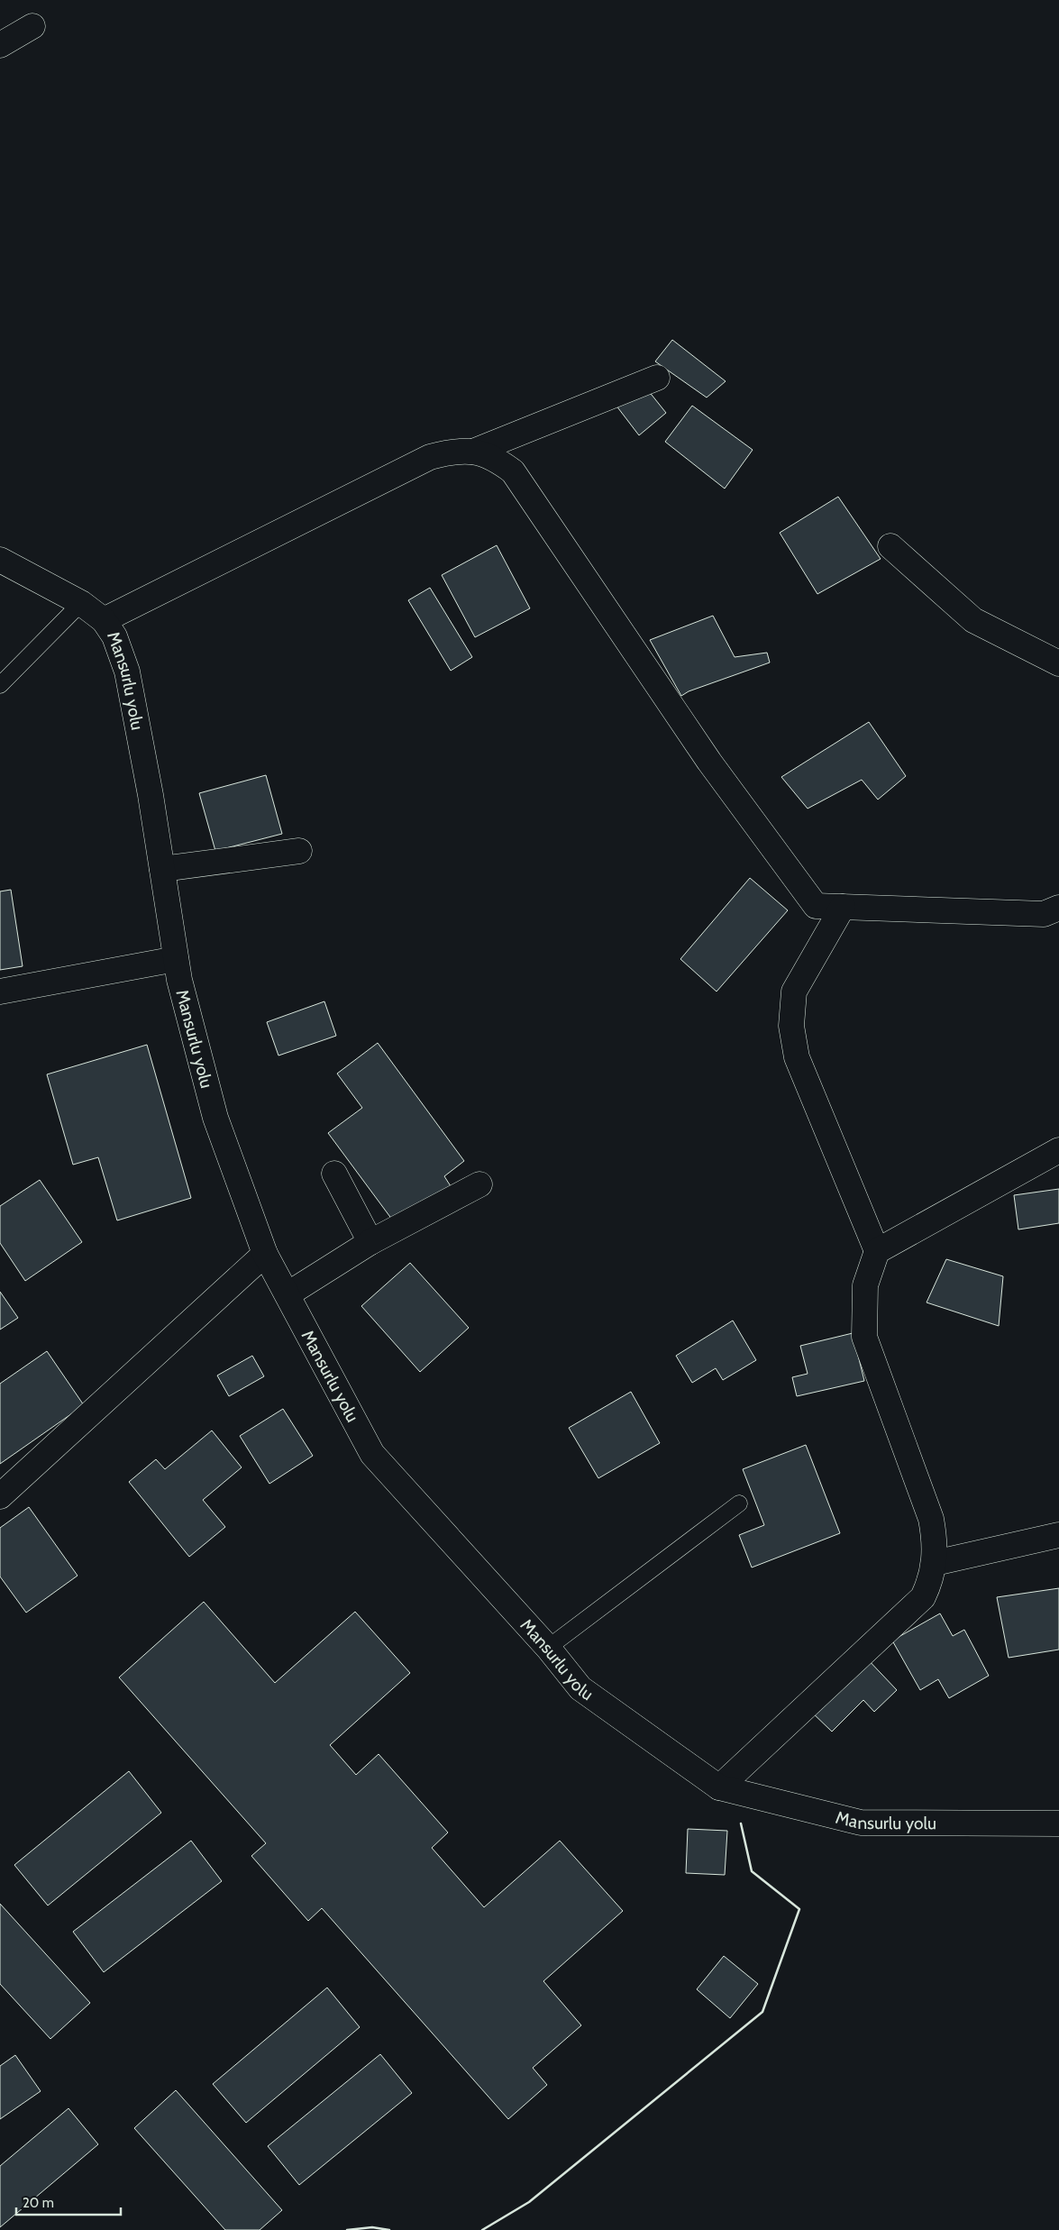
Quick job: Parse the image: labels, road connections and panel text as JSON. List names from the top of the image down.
{
  "streets": {
    "street": ["Mansurlu yolu"]
  },
  "scale_bar": "20 m"
}
